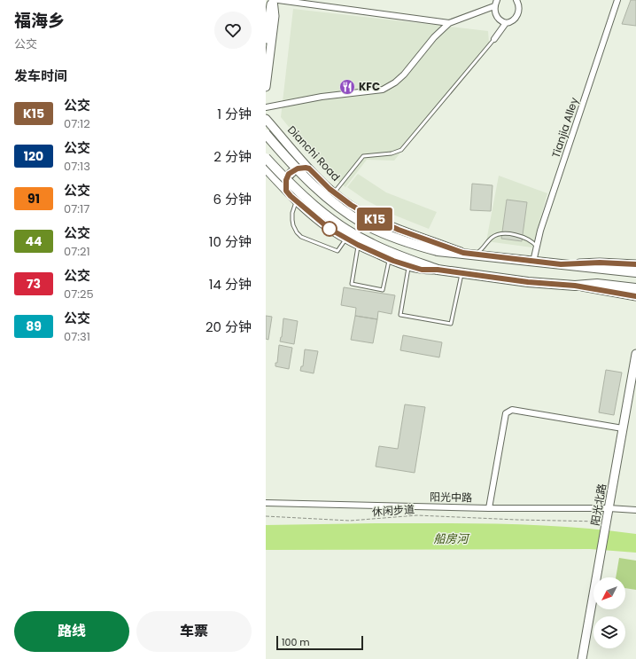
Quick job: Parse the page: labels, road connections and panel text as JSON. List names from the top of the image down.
{
  "streets": {
    "main road": ["Dianchi Road"],
    "street": ["Tianjia Alley", "阳光中路", "阳光北路"],
    "path": ["休闲步道"]
  },
  "crossings": [
    ["Tianjia Alley", "Dianchi Road"],
    ["阳光中路", "阳光北路"],
    ["阳光北路", "休闲步道"]
  ],
  "water": ["船房河"],
  "places": {
    "restaurant": ["KFC"]
  },
  "lines": ["bus line K15"],
  "scale_bar": "100 m",
  "north": "bottom left",
  "page": {
    "heading": [
      ["福海乡", "公交"],
      "发车时间"
    ],
    "on_map": "K15",
    "list": [
      {
        "mark": "K15",
        "name": "公交",
        "note": "07:12",
        "value": "1 分钟"
      },
      {
        "mark": "120",
        "name": "公交",
        "note": "07:13",
        "value": "2 分钟"
      },
      {
        "mark": "91",
        "name": "公交",
        "note": "07:17",
        "value": "6 分钟"
      },
      {
        "mark": "44",
        "name": "公交",
        "note": "07:21",
        "value": "10 分钟"
      },
      {
        "mark": "73",
        "name": "公交",
        "note": "07:25",
        "value": "14 分钟"
      },
      {
        "mark": "89",
        "name": "公交",
        "note": "07:31",
        "value": "20 分钟"
      }
    ],
    "buttons": ["路线", "车票"],
    "scale": "100 m"
  }
}
